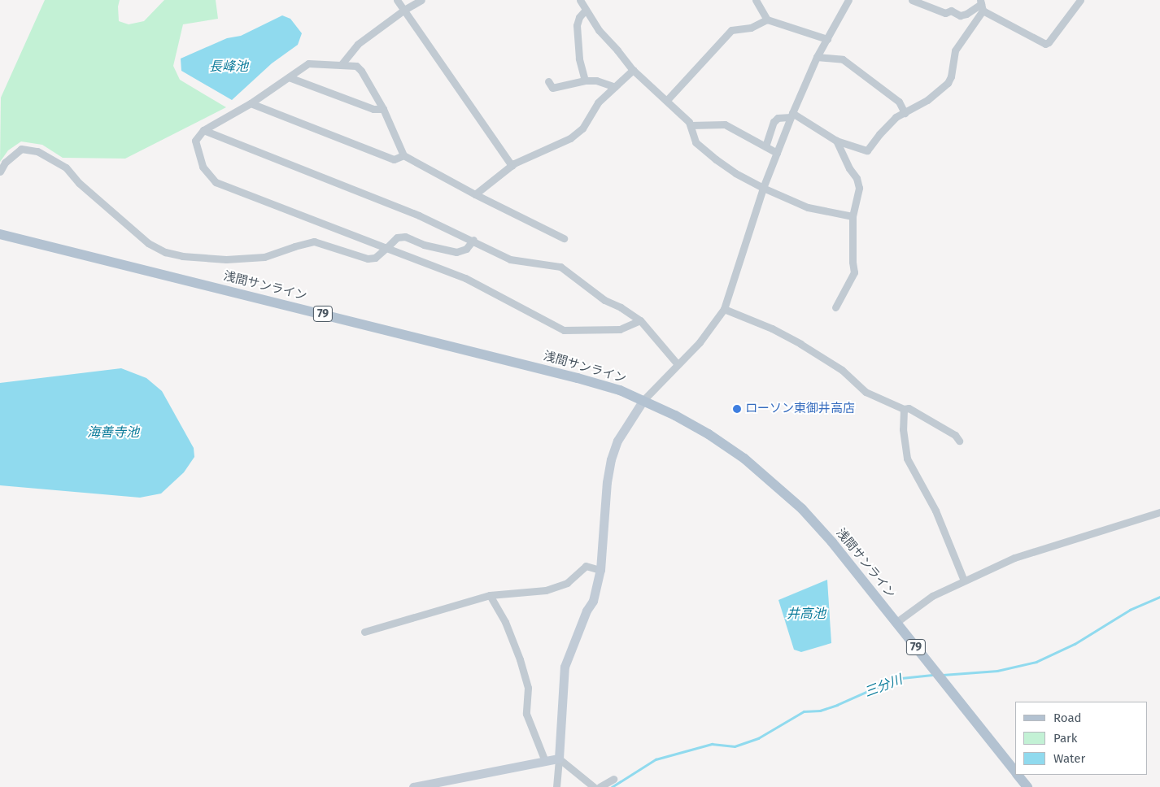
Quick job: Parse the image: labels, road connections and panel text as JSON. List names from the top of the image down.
{
  "streets": {
    "main road": ["浅間サンライン", "79"]
  },
  "water": [
    "長峰池",
    "海善寺池",
    "井高池",
    "三分川"
  ],
  "places": ["ローソン東御井高店"],
  "legend": ["Road", "Park", "Water"]
}
